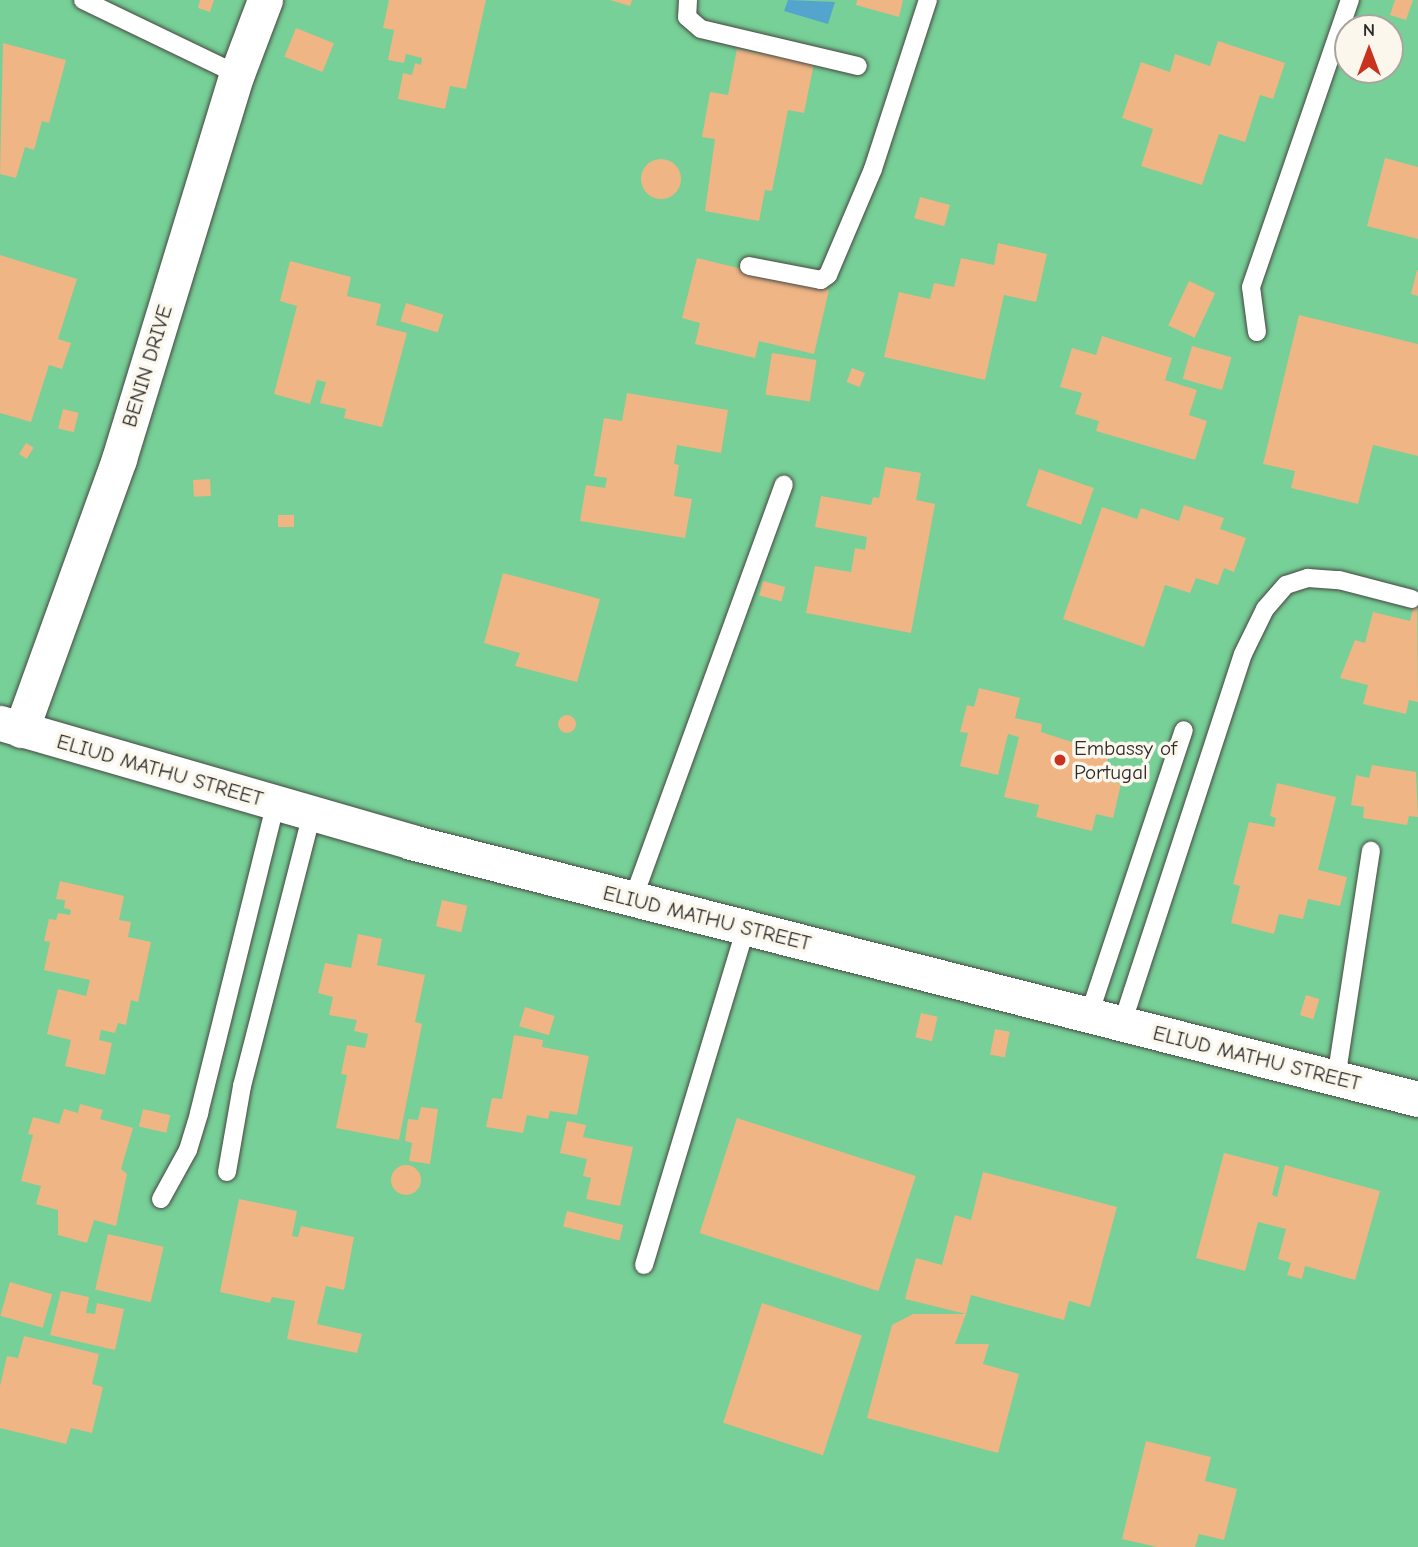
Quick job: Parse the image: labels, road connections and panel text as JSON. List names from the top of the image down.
{
  "streets": {
    "street": ["BENIN DRIVE", "ELIUD MATHU STREET"]
  },
  "crossings": [
    ["BENIN DRIVE", "ELIUD MATHU STREET"]
  ],
  "places": ["Embassy of Portugal"],
  "north": "top"
}
